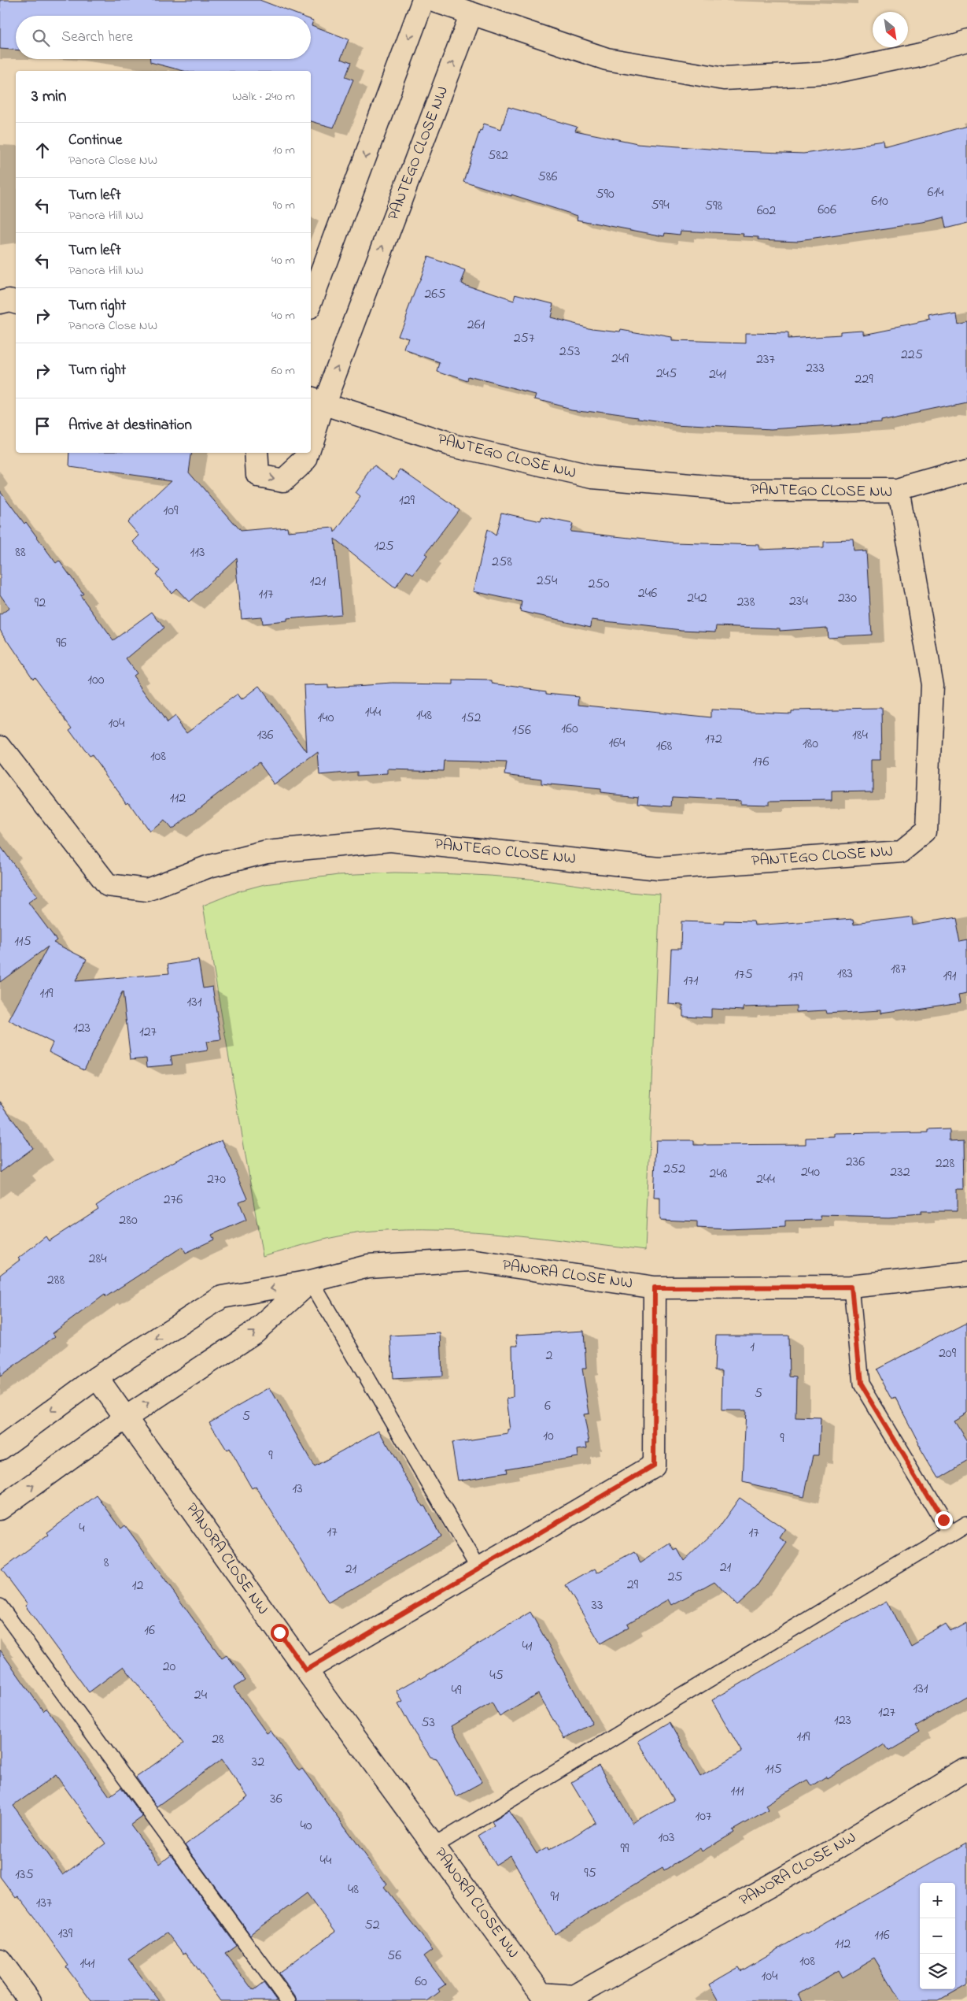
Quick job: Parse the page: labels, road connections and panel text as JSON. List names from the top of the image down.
{
  "streets": {
    "street": ["PANTEGO CLOSE NW", "PANORA CLOSE NW"]
  },
  "house_numbers": [
    "582",
    "586",
    "614",
    "590",
    "610",
    "594",
    "598",
    "606",
    "602",
    "265",
    "261",
    "257",
    "253",
    "225",
    "249",
    "237",
    "233",
    "245",
    "241",
    "229",
    "129",
    "109",
    "125",
    "88",
    "113",
    "258",
    "254",
    "121",
    "250",
    "246",
    "117",
    "242",
    "230",
    "234",
    "238",
    "92",
    "96",
    "100",
    "144",
    "148",
    "140",
    "152",
    "104",
    "160",
    "156",
    "136",
    "184",
    "172",
    "164",
    "180",
    "168",
    "108",
    "176",
    "112",
    "115",
    "187",
    "183",
    "175",
    "191",
    "179",
    "171",
    "119",
    "131",
    "123",
    "127",
    "236",
    "228",
    "252",
    "240",
    "232",
    "248",
    "270",
    "244",
    "276",
    "280",
    "284",
    "288",
    "1",
    "209",
    "2",
    "5",
    "6",
    "5",
    "10",
    "9",
    "9",
    "13",
    "4",
    "17",
    "17",
    "8",
    "21",
    "21",
    "25",
    "29",
    "12",
    "33",
    "16",
    "41",
    "20",
    "45",
    "131",
    "49",
    "24",
    "127",
    "123",
    "53",
    "119",
    "28",
    "32",
    "115",
    "111",
    "36",
    "107",
    "40",
    "103",
    "99",
    "44",
    "95",
    "135",
    "48",
    "91",
    "137",
    "52",
    "139",
    "116",
    "112",
    "56",
    "108",
    "141",
    "104",
    "60"
  ],
  "north": "bottom right",
  "page": {
    "search": "Search here",
    "heading": ["3 min", "Walk · 240 m"],
    "list": [
      ["Continue", "Panora Close NW", "10 m"],
      ["Turn left", "Panora Hill NW", "90 m"],
      ["Turn left", "Panora Hill NW", "40 m"],
      ["Turn right", "Panora Close NW", "40 m"],
      ["Turn right", "60 m"],
      "Arrive at destination"
    ],
    "map_buttons": ["+", "−"]
  }
}
